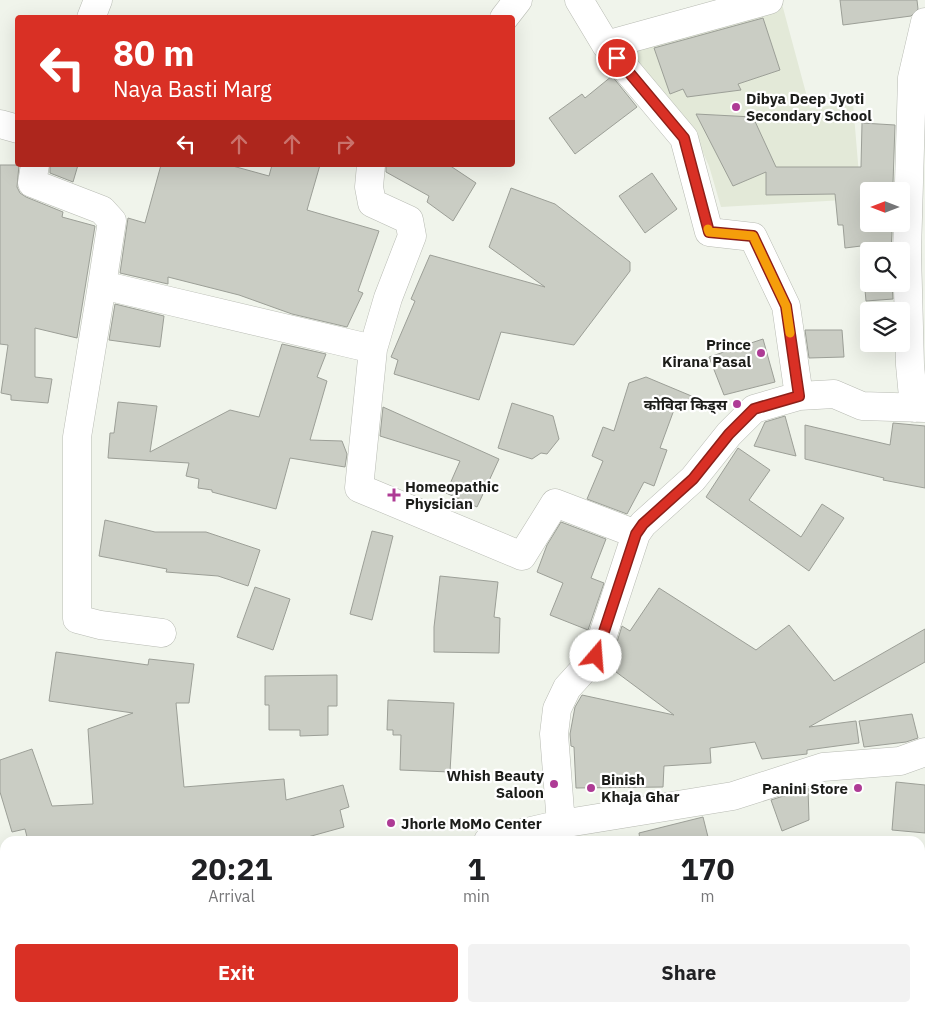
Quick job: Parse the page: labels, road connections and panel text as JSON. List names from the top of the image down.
{
  "places": {
    "other": [
      "Dibya Deep Jyoti Secondary School",
      "Prince Kirana Pasal",
      "कोविदा किड्स",
      "Whish Beauty Saloon",
      "Binish Khaja Ghar",
      "Panini Store",
      "Jhorle MoMo Center"
    ],
    "health": ["Homeopathic Physician"]
  },
  "north": "left",
  "page": {
    "turn": ["80 m", "Naya Basti Marg"],
    "eta": [
      "20:21",
      "Arrival",
      "1",
      "min",
      "170",
      "m"
    ],
    "buttons": ["Exit", "Share"]
  }
}
